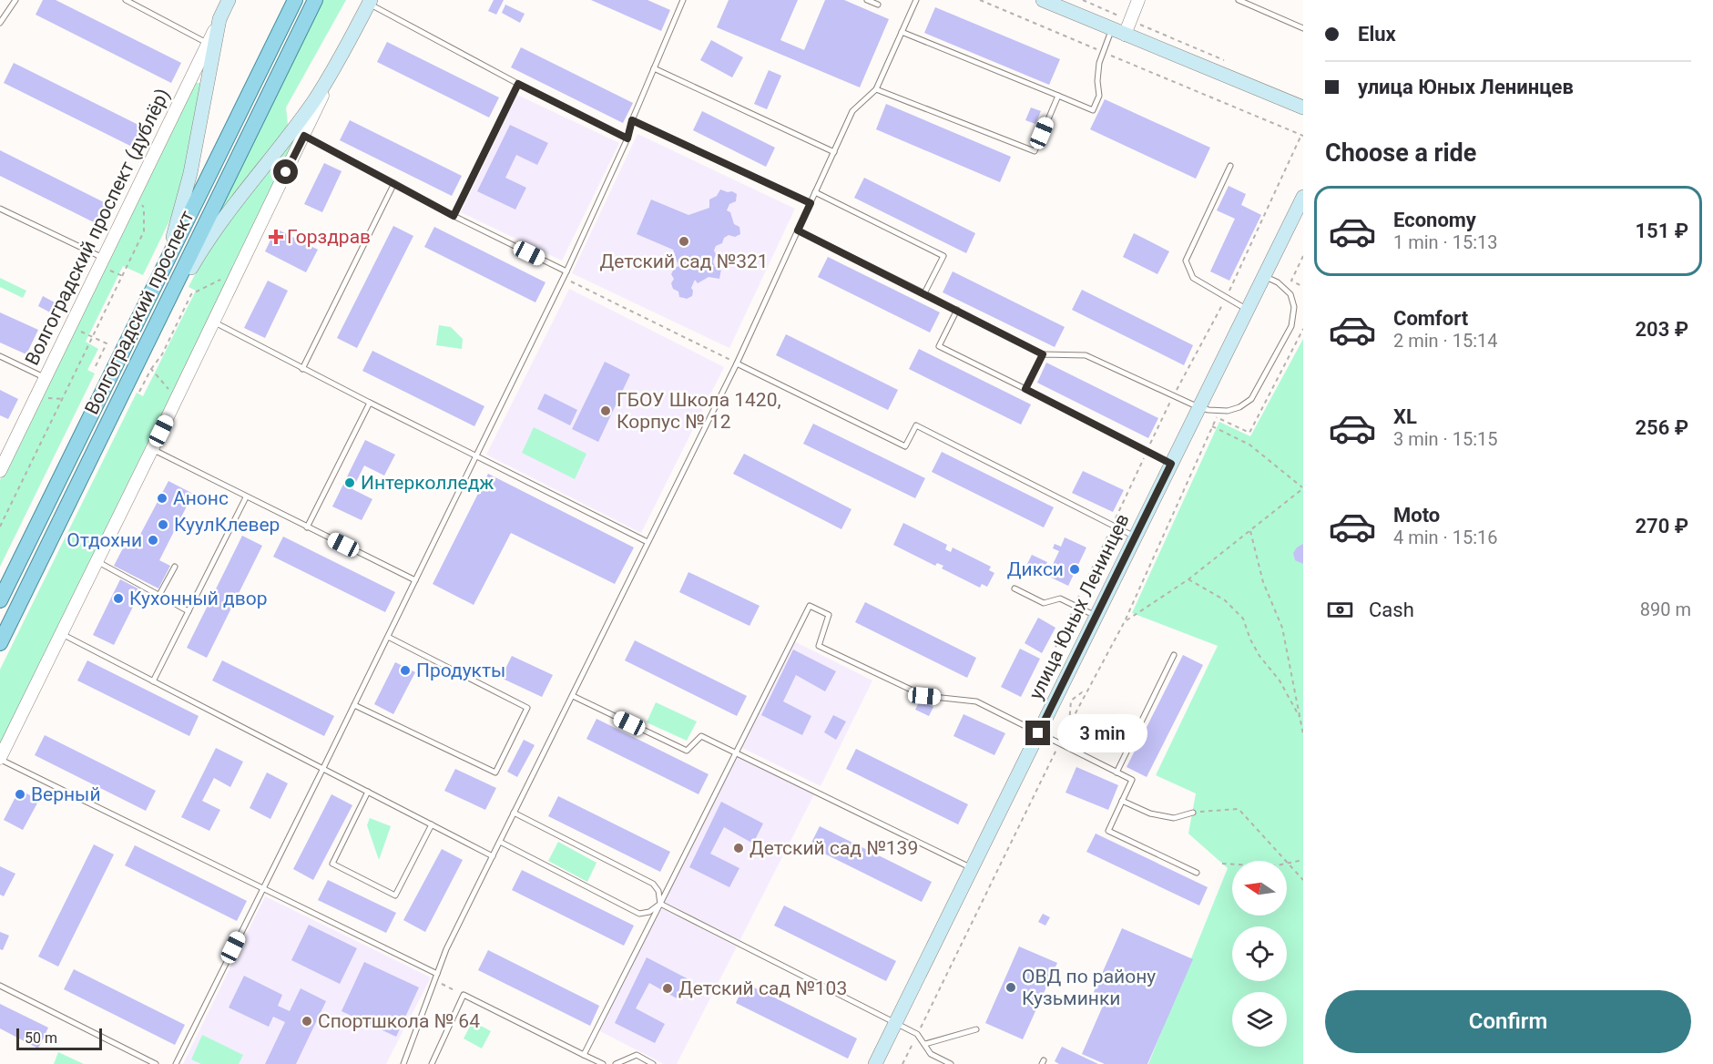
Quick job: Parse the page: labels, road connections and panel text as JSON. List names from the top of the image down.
{
  "streets": {
    "main road": ["Волгоградский проспект (дублёр)", "Волгоградский проспект", "улица Юных Ленинцев"]
  },
  "places": {
    "health": ["Горздрав"],
    "other": [
      "Детский сад №321",
      "ГБОУ Школа 1420, Корпус № 12",
      "Интерколледж",
      "Анонс",
      "КуулКлевер",
      "Отдохни",
      "Дикси",
      "Кухонный двор",
      "Продукты",
      "Верный",
      "Детский сад №139",
      "ОВД по району Кузьминки",
      "Детский сад №103",
      "Спортшкола № 64"
    ]
  },
  "scale_bar": "50 m",
  "north": "left",
  "page": {
    "banner": ["Elux", "улица Юных Ленинцев"],
    "heading": "Choose a ride",
    "list": [
      {
        "name": "Economy",
        "note": "1 min · 15:13",
        "value": "151 ₽"
      },
      {
        "name": "Comfort",
        "note": "2 min · 15:14",
        "value": "203 ₽"
      },
      {
        "name": "XL",
        "note": "3 min · 15:15",
        "value": "256 ₽"
      },
      {
        "name": "Moto",
        "note": "4 min · 15:16",
        "value": "270 ₽"
      }
    ],
    "pay": ["Cash", "890 m"],
    "bubble": "3 min",
    "buttons": "Confirm",
    "scale": "50 m"
  }
}
